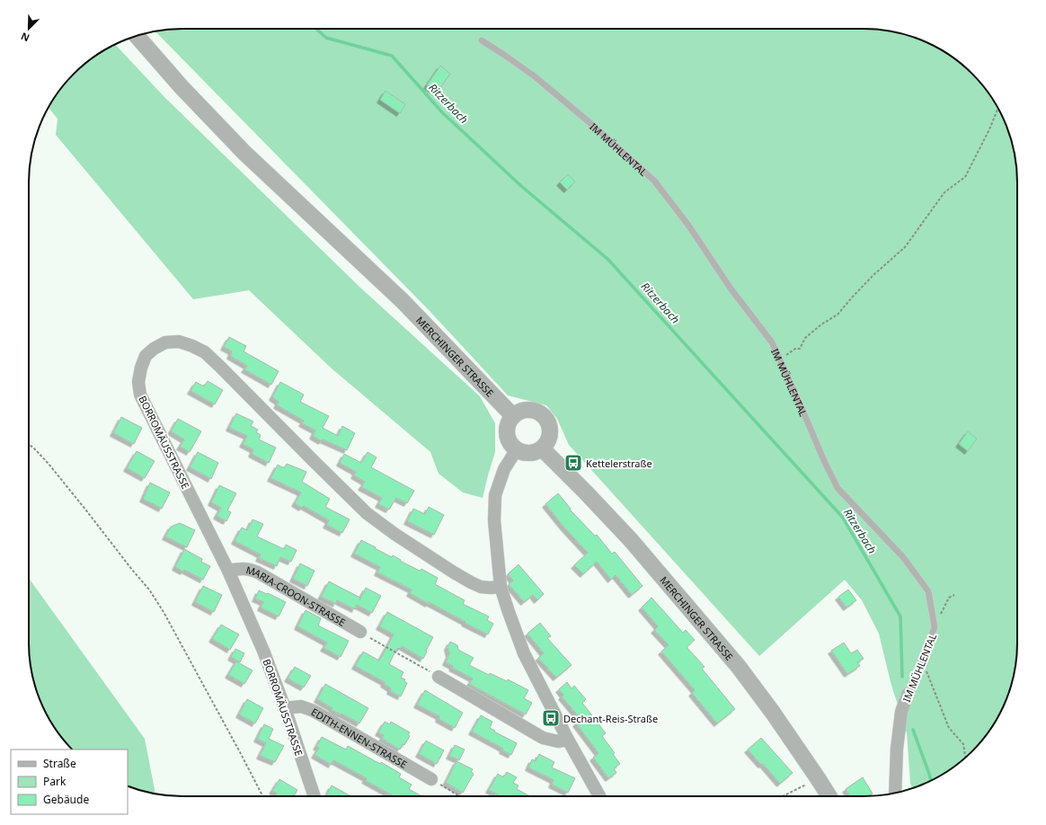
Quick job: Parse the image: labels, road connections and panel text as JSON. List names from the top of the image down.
{
  "streets": {
    "street": [
      "IM MÜHLENTAL",
      "MERCHINGER STRASSE",
      "BORROMÄUSSTRASSE",
      "MARIA-CROON-STRASSE",
      "EDITH-ENNEN-STRASSE"
    ]
  },
  "crossings": [
    ["BORROMÄUSSTRASSE", "MARIA-CROON-STRASSE"],
    ["BORROMÄUSSTRASSE", "EDITH-ENNEN-STRASSE"]
  ],
  "water": ["Ritzerbach"],
  "places": {
    "bus stop": ["Kettelerstraße", "Dechant-Reis-Straße"]
  },
  "legend": ["Straße", "Park", "Gebäude"],
  "north": "bottom left"
}
